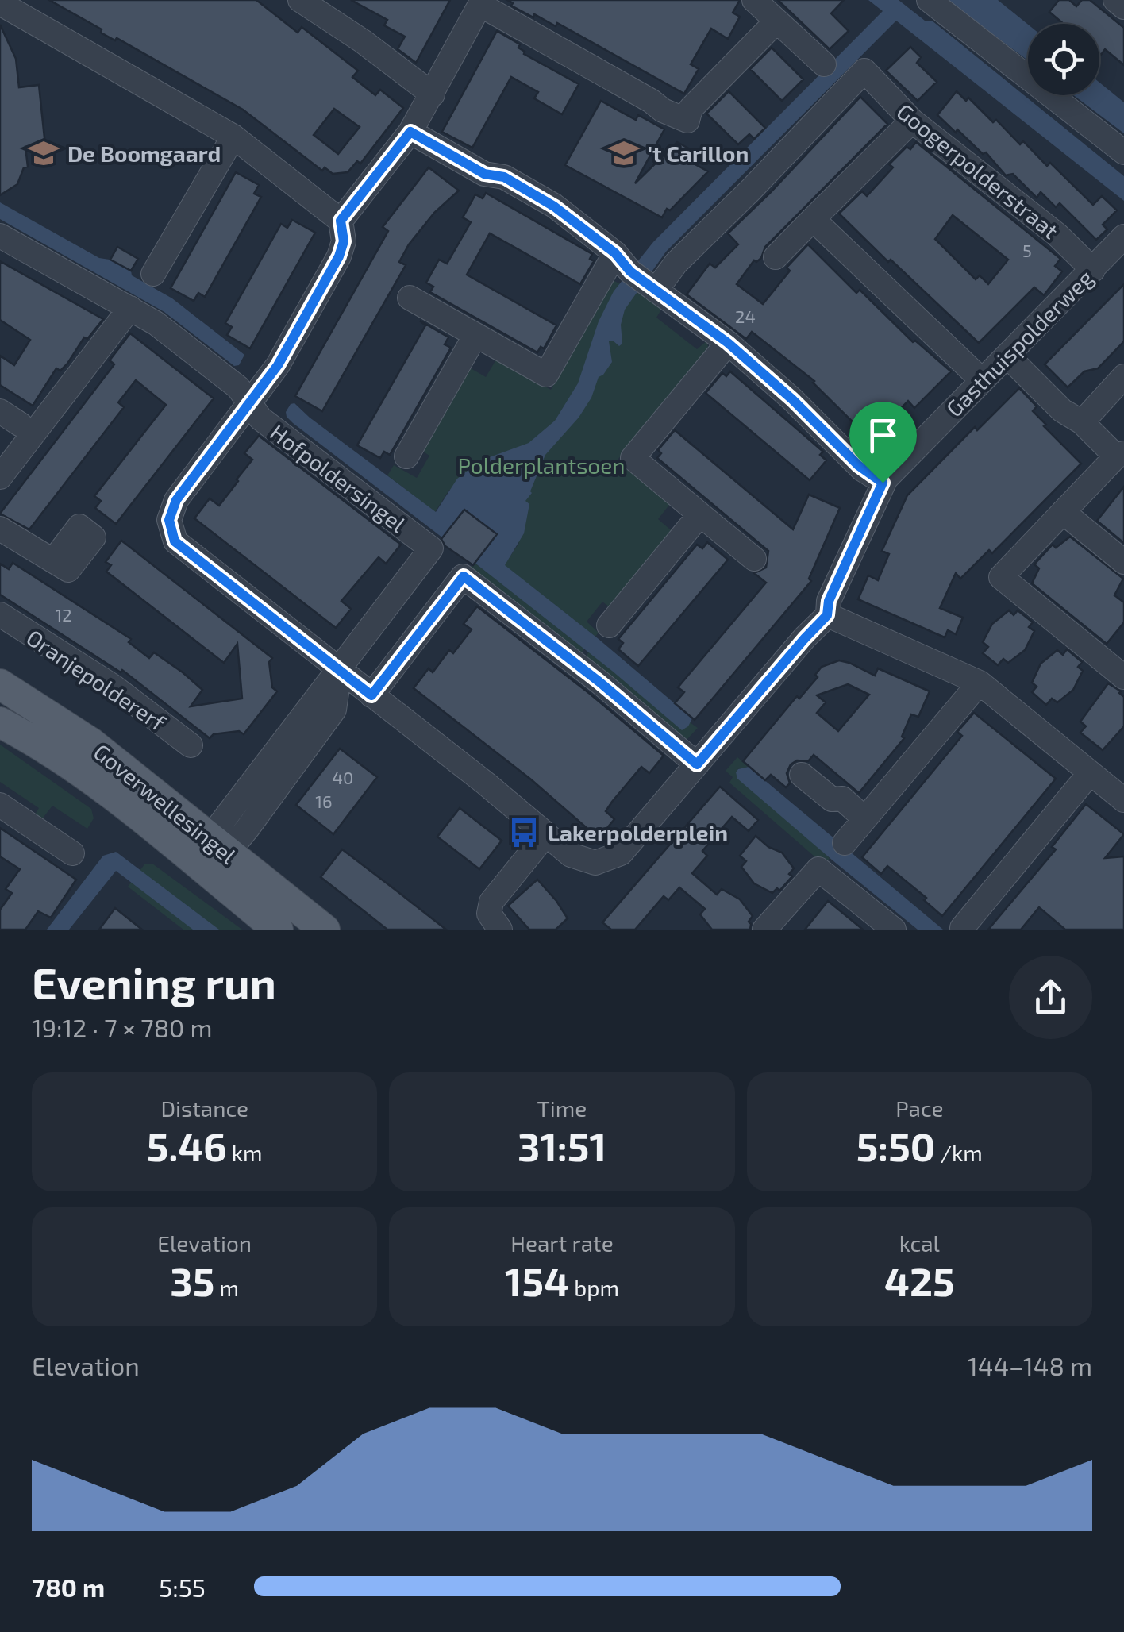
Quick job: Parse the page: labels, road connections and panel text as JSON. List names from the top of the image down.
{
  "streets": {
    "main road": ["Goverwellesingel"],
    "street": [
      "Googerpolderstraat",
      "Gasthuispolderweg",
      "Hofpoldersingel",
      "Oranjepoldererf"
    ]
  },
  "crossings": [
    ["Googerpolderstraat", "Gasthuispolderweg"]
  ],
  "parks": ["Polderplantsoen"],
  "places": {
    "school or university": ["De Boomgaard", "'t Carillon"],
    "bus stop": ["Lakerpolderplein"]
  },
  "house_numbers": [
    "5",
    "24",
    "12",
    "40",
    "16"
  ],
  "page": {
    "heading": ["Evening run", "19:12 · 7 × 780 m"],
    "stats": [
      ["Distance", "5.46 km"],
      ["Time", "31:51"],
      ["Pace", "5:50 /km"],
      ["Elevation", "35 m"],
      ["Heart rate", "154 bpm"],
      ["kcal", "425"]
    ],
    "chart": ["Elevation", "144–148 m"],
    "list": [
      {
        "name": "780 m",
        "note": "5:55"
      }
    ]
  }
}
